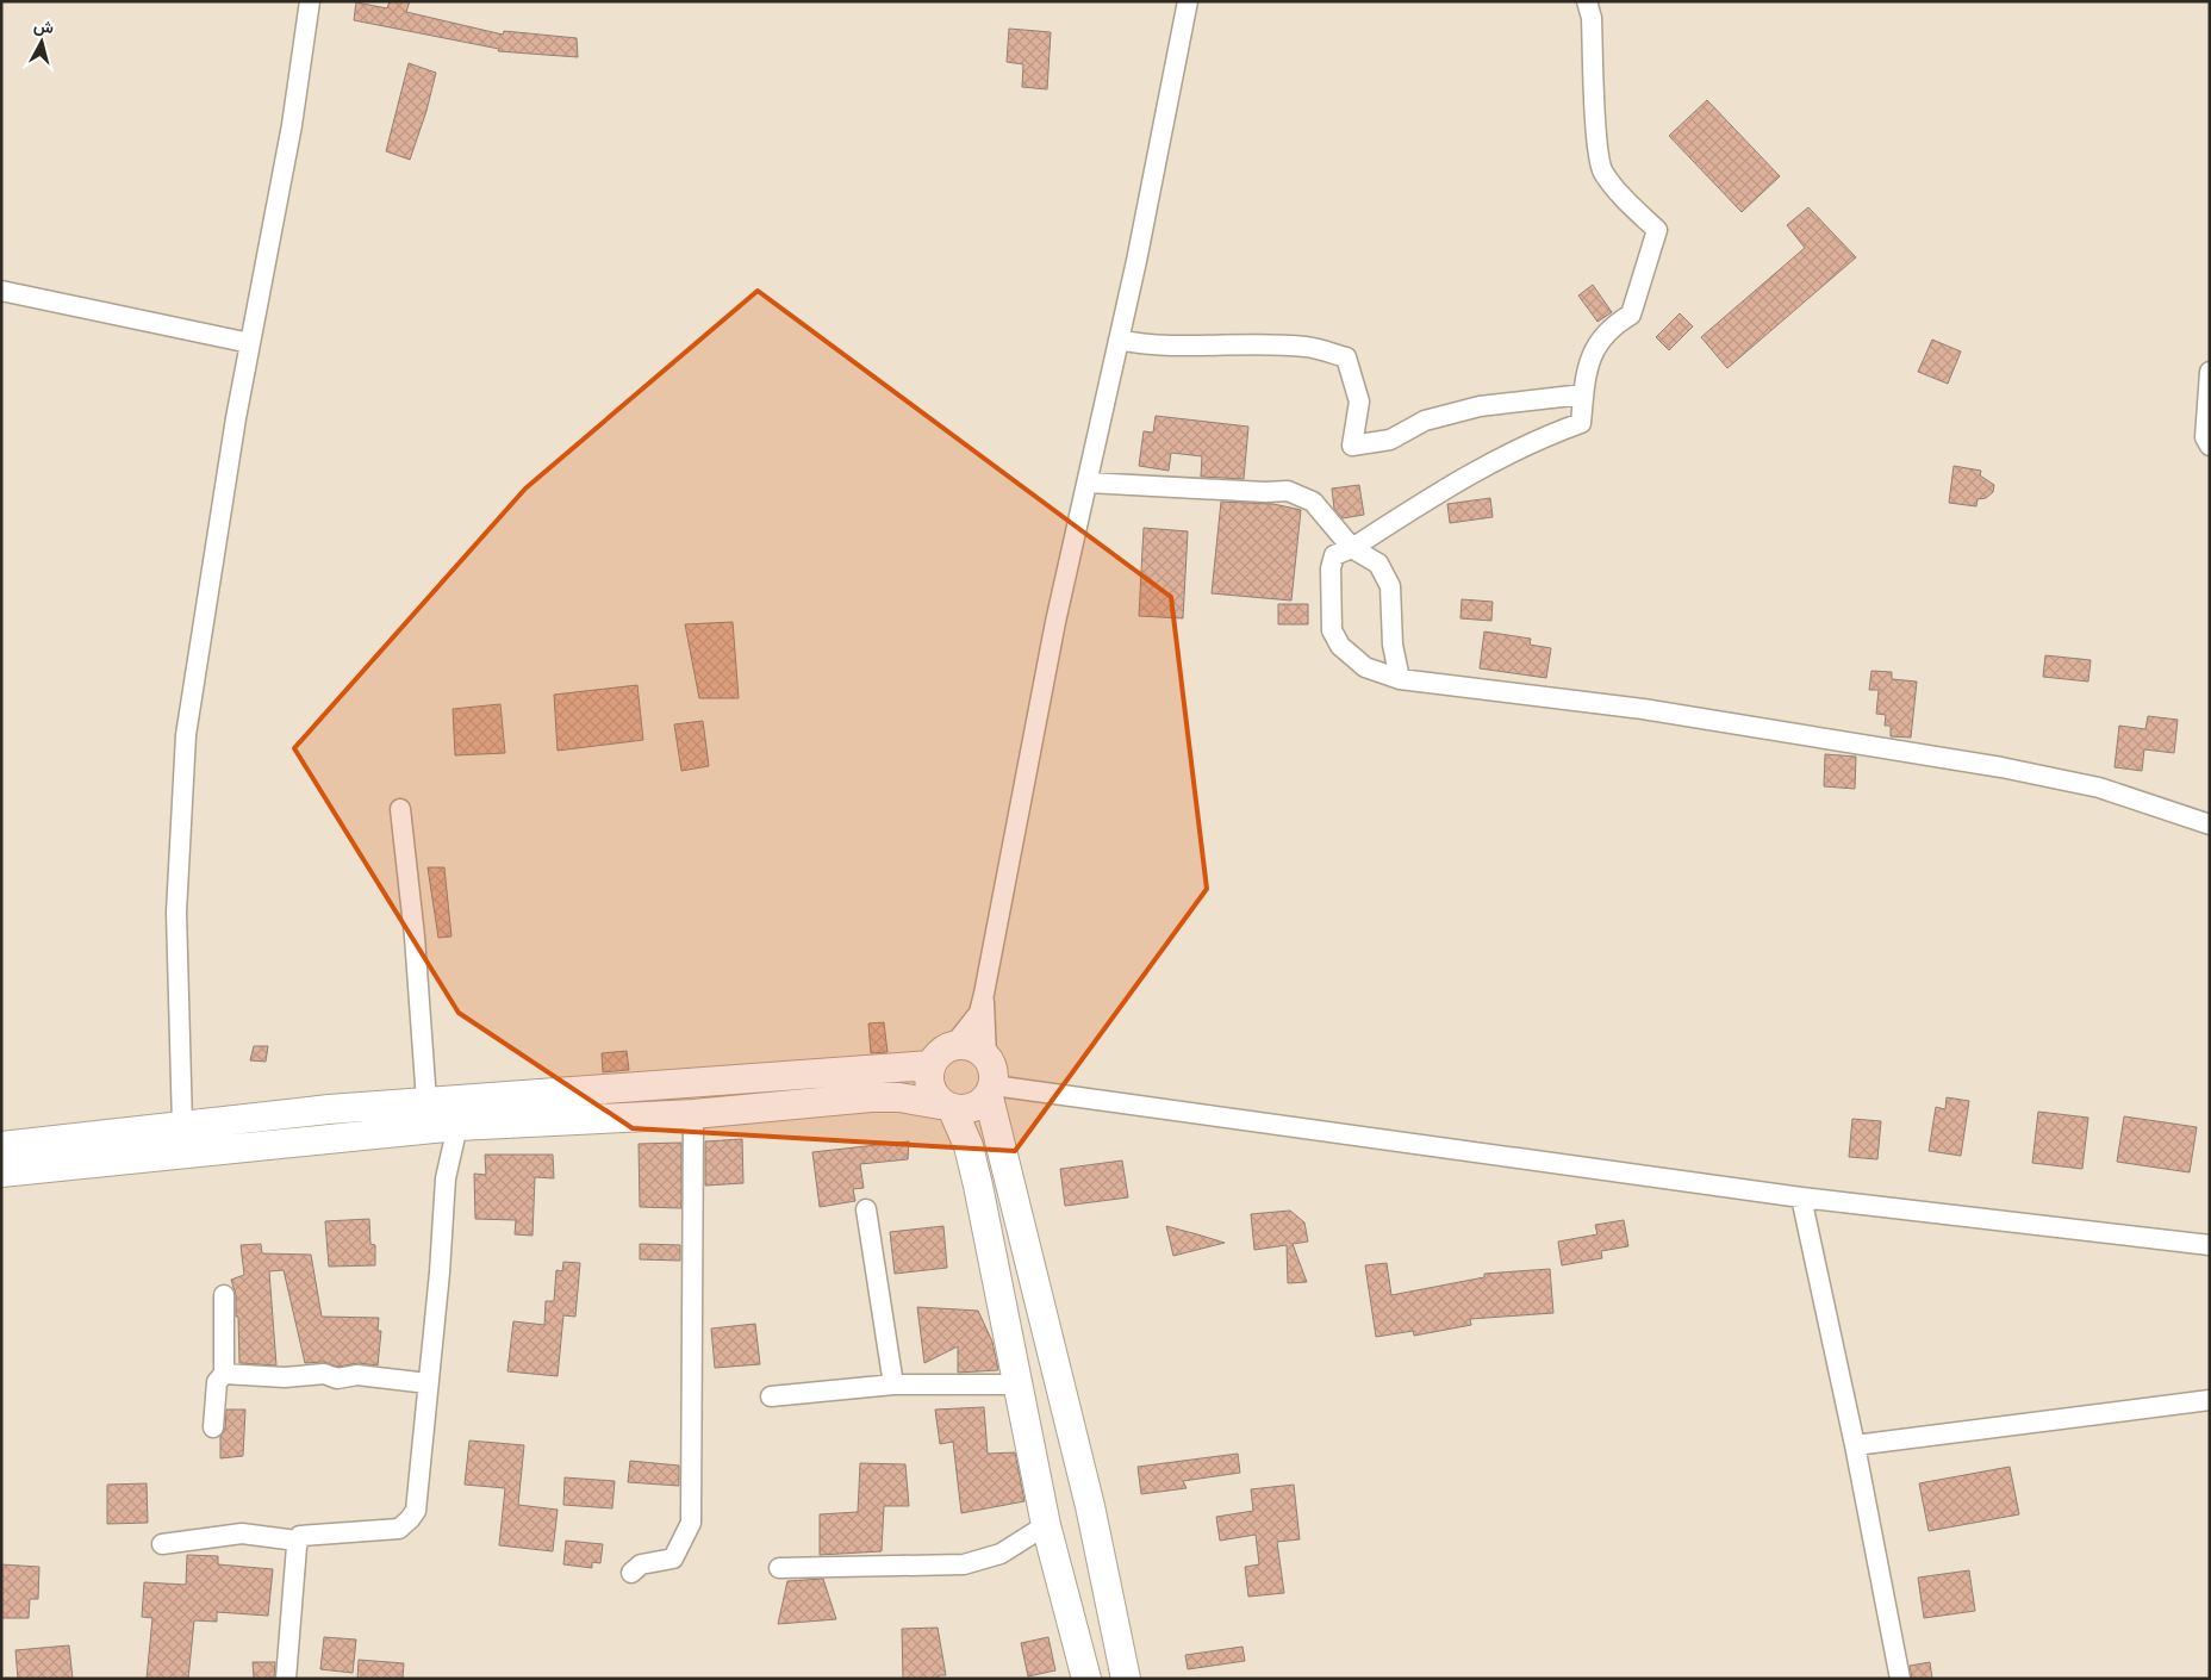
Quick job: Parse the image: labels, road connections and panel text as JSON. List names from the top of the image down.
{
  "north": "top"
}
